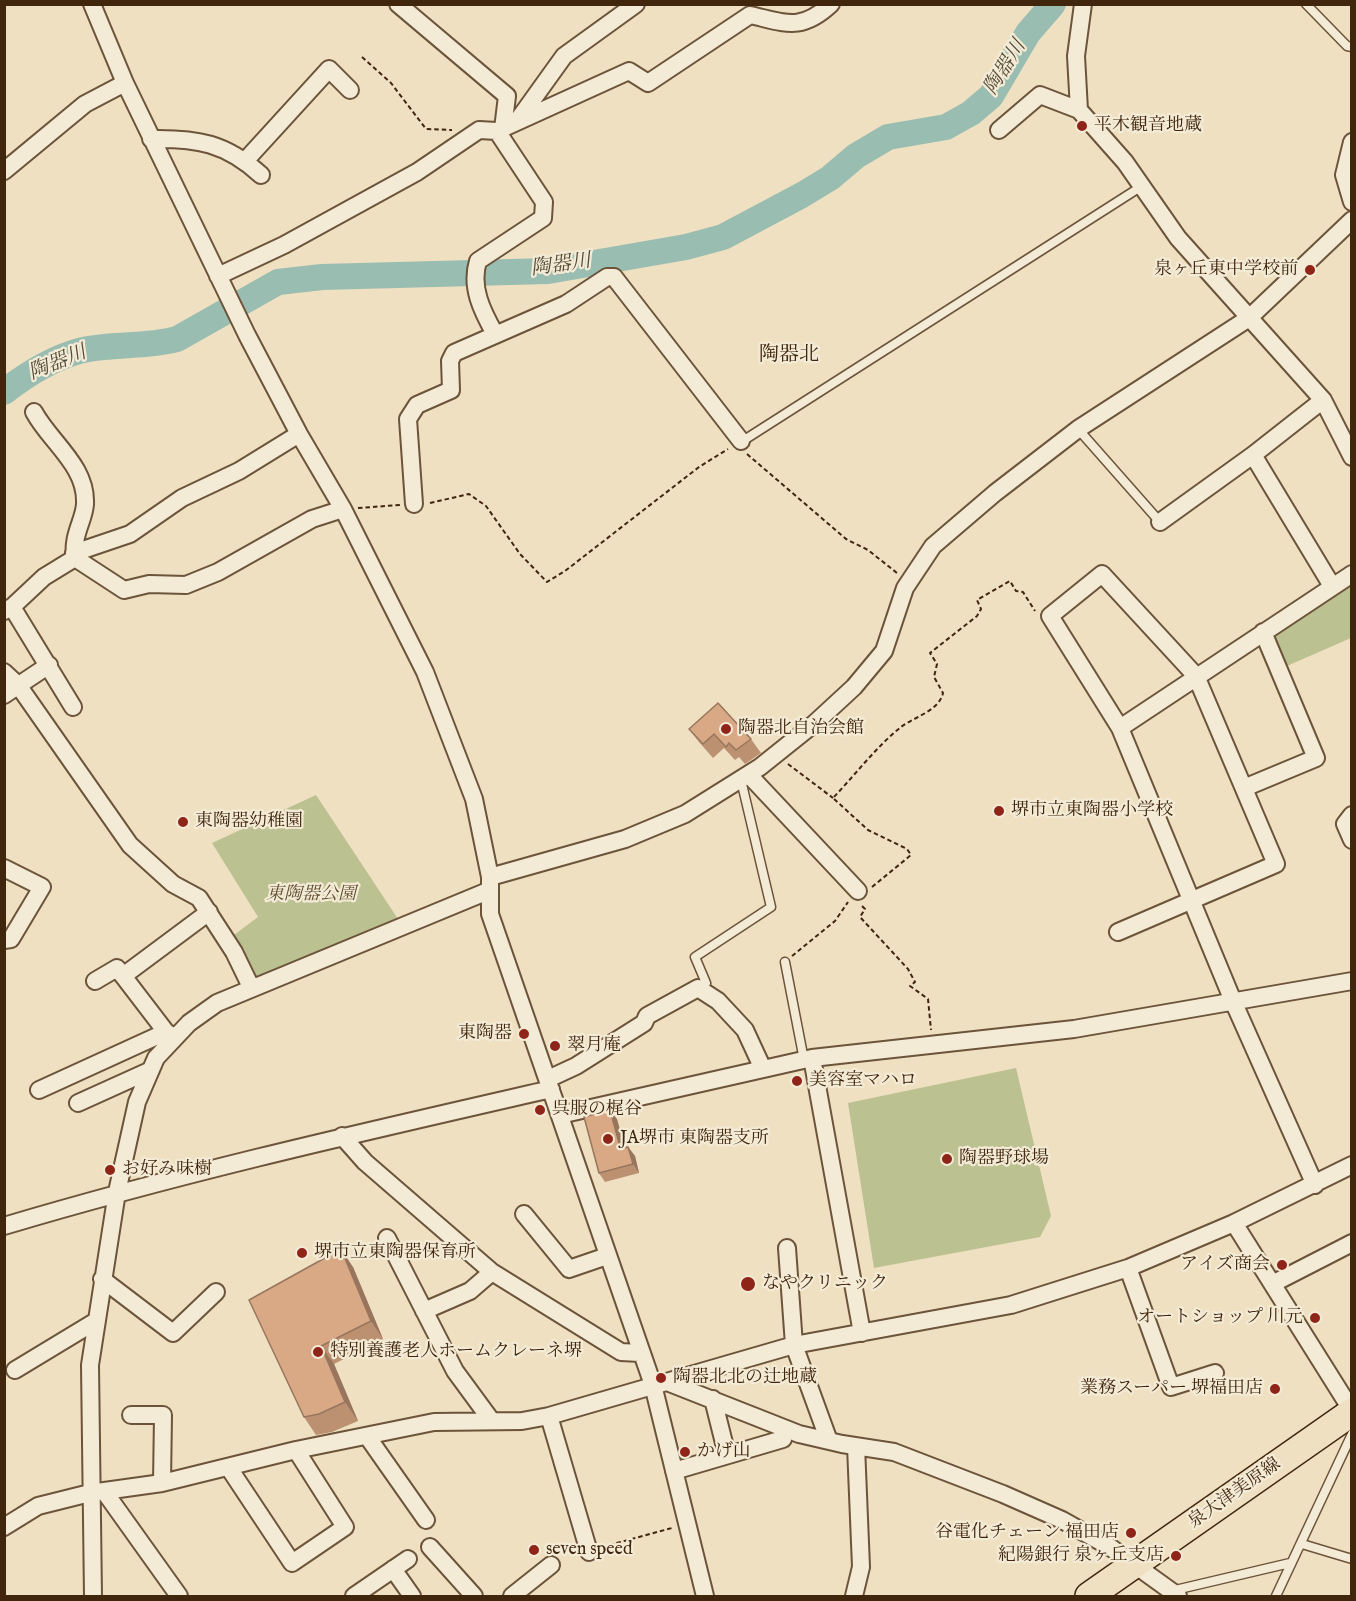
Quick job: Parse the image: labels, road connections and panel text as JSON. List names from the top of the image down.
{
  "streets": {
    "main road": ["泉大津美原線"]
  },
  "districts": ["陶器北"],
  "water": ["陶器川"],
  "parks": ["東陶器公園"],
  "places": [
    "平木観音地蔵",
    "泉ヶ丘東中学校前",
    "陶器北自治会館",
    "堺市立東陶器小学校",
    "東陶器幼稚園",
    "東陶器",
    "翠月庵",
    "美容室マハロ",
    "呉服の梶谷",
    "JA堺市 東陶器支所",
    "陶器野球場",
    "お好み味樹",
    "堺市立東陶器保育所",
    "アイズ商会",
    "なやクリニック",
    "オートショップ 川元",
    "特別養護老人ホームクレーネ堺",
    "陶器北北の辻地蔵",
    "業務スーパー 堺福田店",
    "かげ山",
    "谷電化チェーン 福田店",
    "seven speed",
    "紀陽銀行 泉ヶ丘支店"
  ]
}
